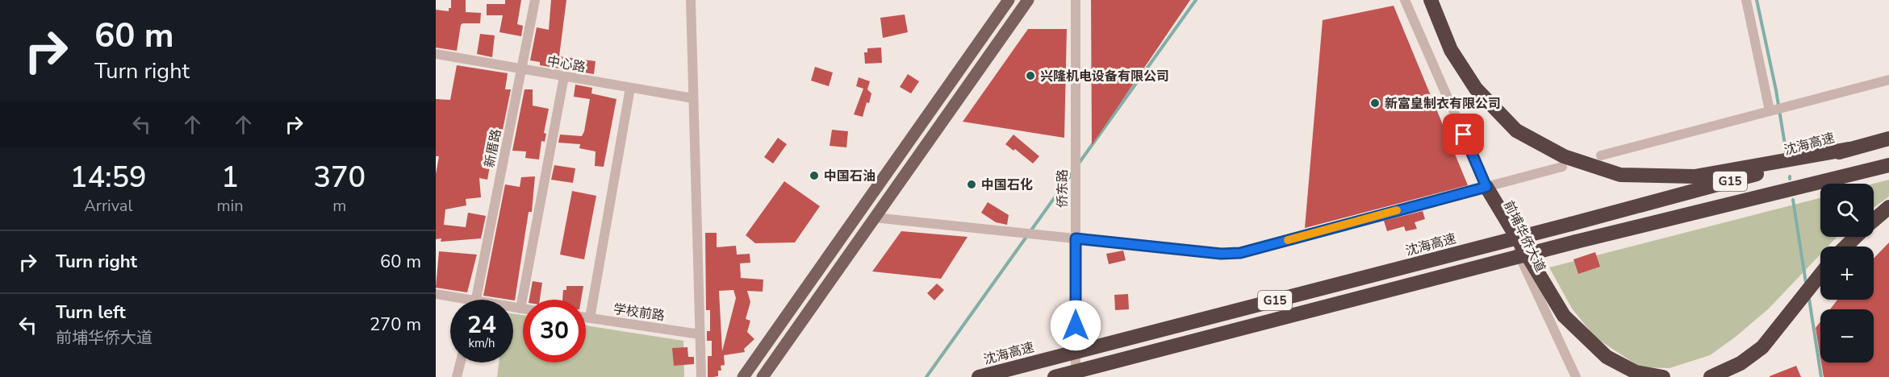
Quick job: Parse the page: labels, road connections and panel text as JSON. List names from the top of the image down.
{
  "streets": {
    "highway": ["沈海高速", "G15"],
    "street": [
      "中心路",
      "新厝路",
      "侨东路",
      "前埔华侨大道",
      "学校前路"
    ]
  },
  "crossings": [
    ["中心路", "新厝路"]
  ],
  "places": [
    "兴隆机电设备有限公司",
    "新富皇制衣有限公司",
    "中国石油",
    "中国石化"
  ],
  "page": {
    "turn": ["60 m", "Turn right"],
    "eta": [
      "14:59",
      "Arrival",
      "1",
      "min",
      "370",
      "m"
    ],
    "map_buttons": ["+", "−"],
    "list": [
      {
        "name": "Turn right",
        "value": "60 m"
      },
      {
        "name": "Turn left",
        "note": "前埔华侨大道",
        "value": "270 m"
      }
    ],
    "speed": "24 km/h",
    "limit": "30"
  }
}
